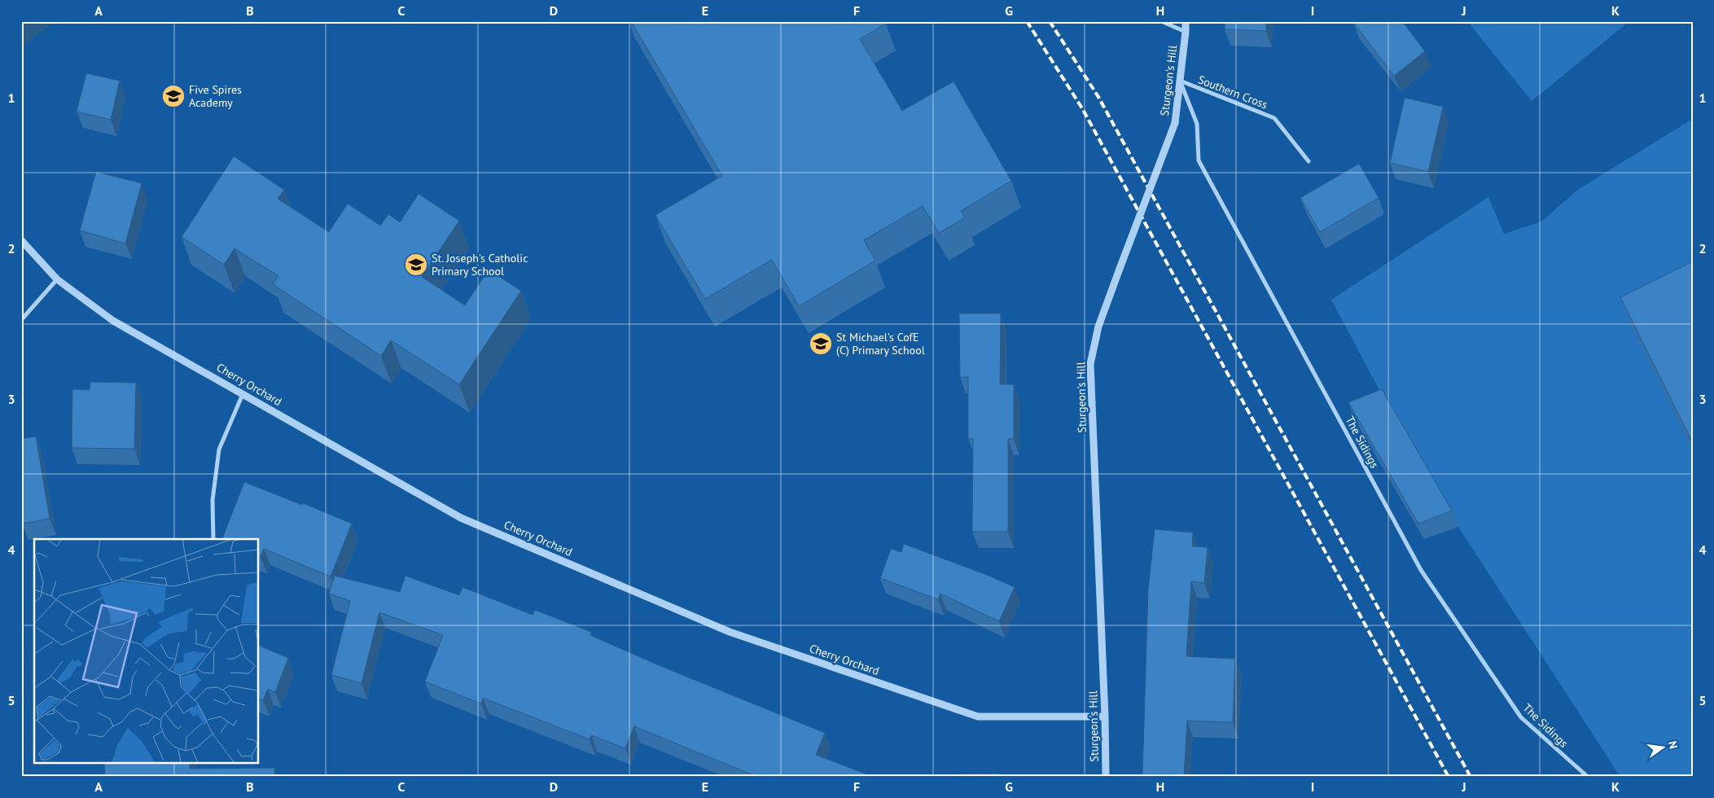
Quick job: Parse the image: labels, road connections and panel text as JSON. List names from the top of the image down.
{
  "streets": {
    "street": [
      "Sturgeon's Hill",
      "Southern Cross",
      "Cherry Orchard",
      "The Sidings"
    ]
  },
  "crossings": [
    ["Sturgeon's Hill", "Southern Cross"],
    ["Sturgeon's Hill", "Cherry Orchard"],
    ["Sturgeon's Hill", "The Sidings"],
    ["Southern Cross", "The Sidings"]
  ],
  "places": {
    "school or university": ["Five Spires Academy", "St. Joseph's Catholic Primary School", "St Michael's CofE (C) Primary School"]
  },
  "north": "right",
  "grid": {
    "columns": [
      "A",
      "B",
      "C",
      "D",
      "E",
      "F",
      "G",
      "H",
      "I",
      "J",
      "K"
    ],
    "rows": [
      "1",
      "2",
      "3",
      "4",
      "5"
    ]
  }
}
